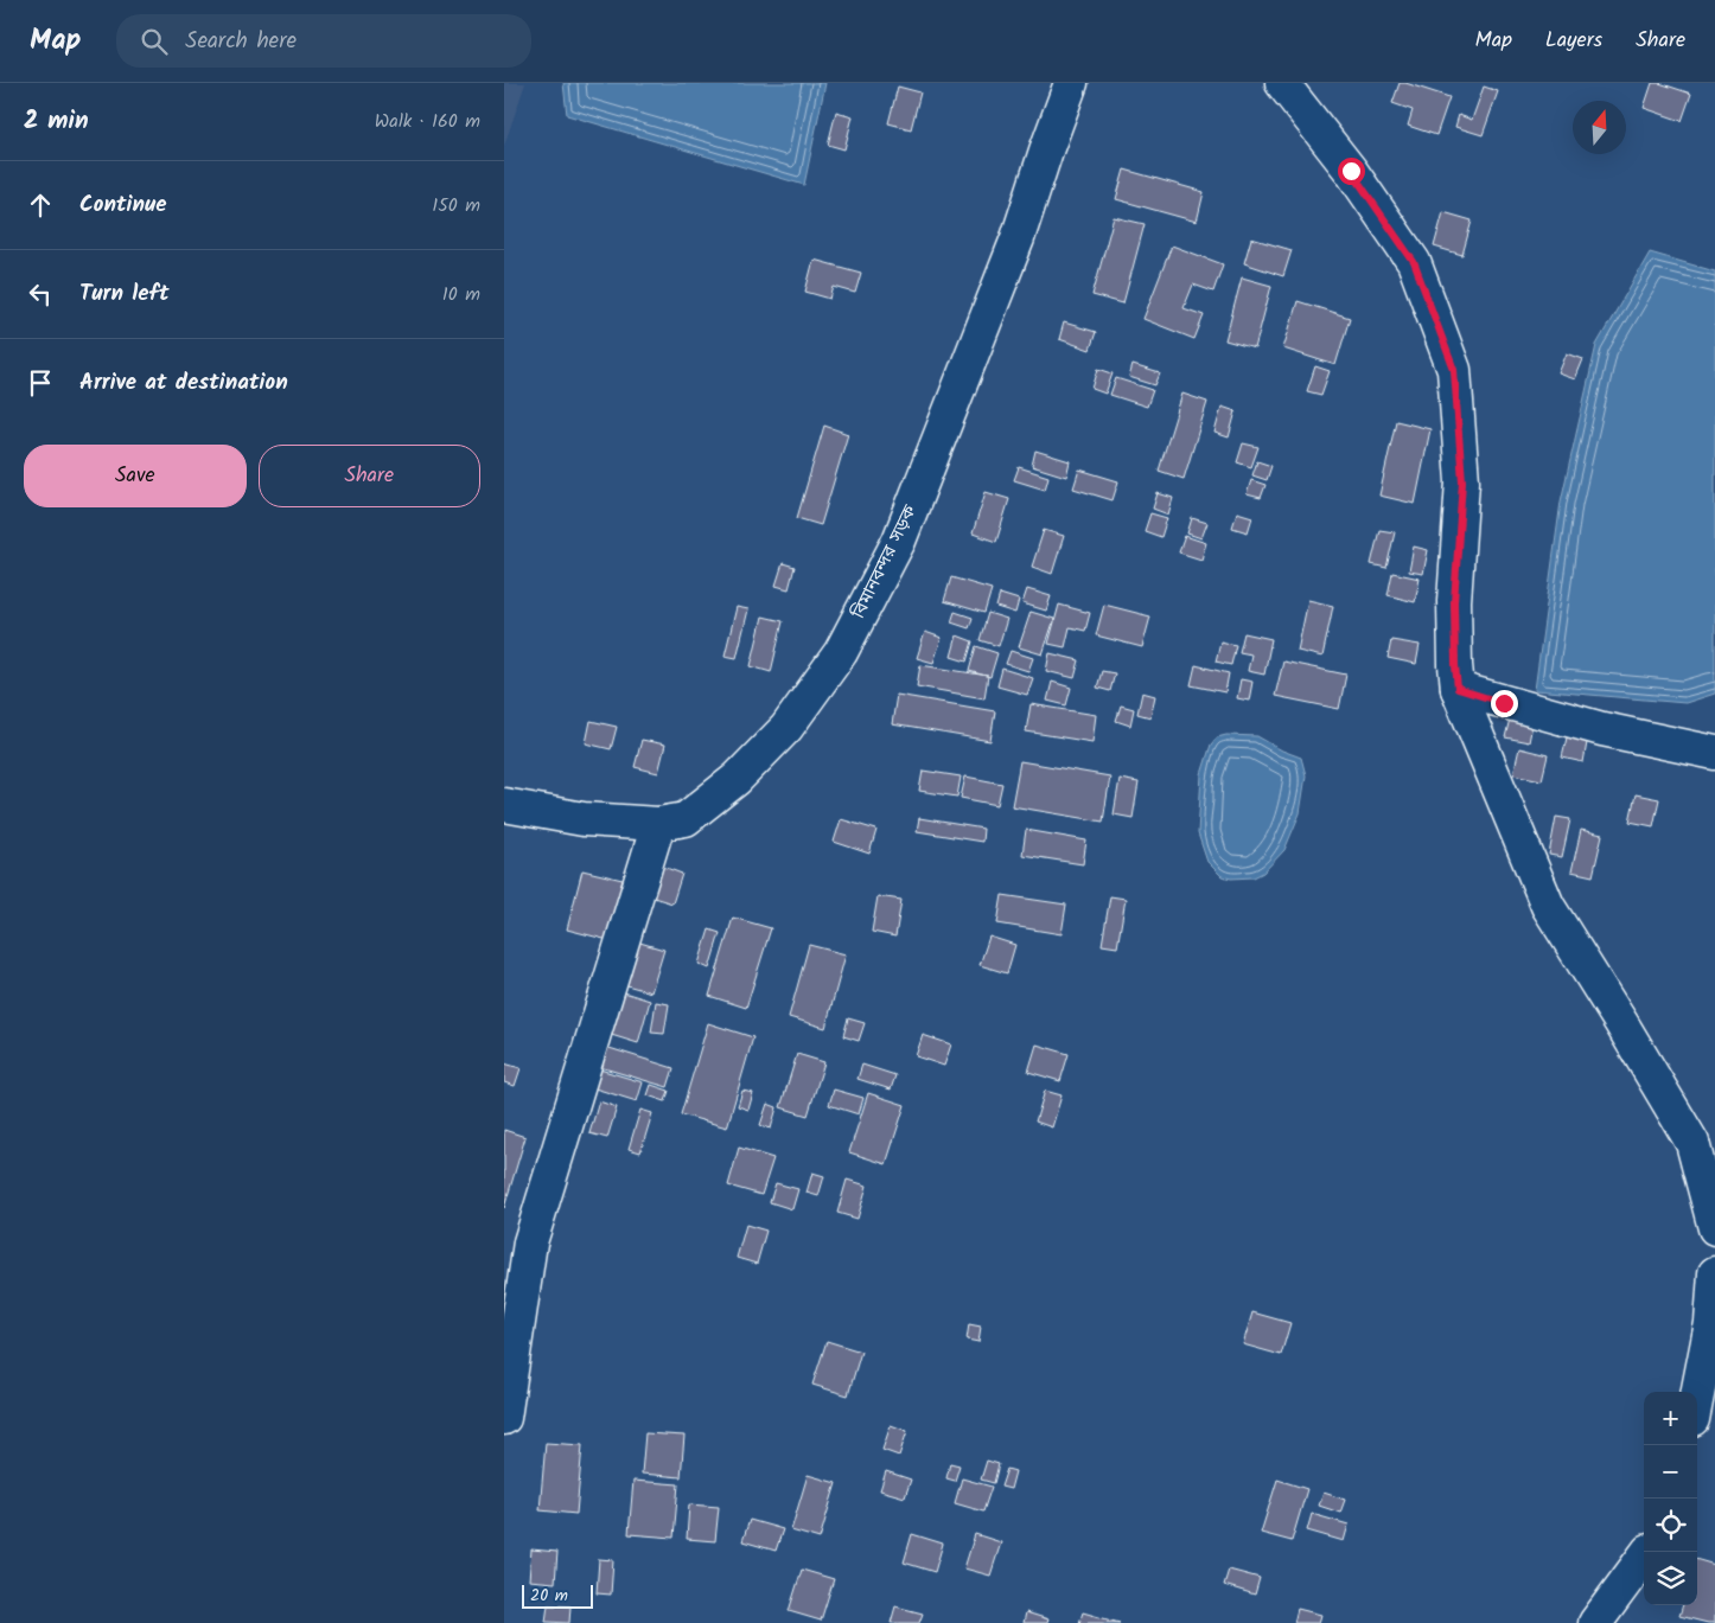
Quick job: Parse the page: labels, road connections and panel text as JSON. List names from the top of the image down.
{
  "streets": {
    "main road": ["বিমানবন্দর সড়ক"]
  },
  "scale_bar": "20 m",
  "north": "top",
  "page": {
    "header": "Map",
    "search": "Search here",
    "nav": ["Map", "Layers", "Share"],
    "heading": ["2 min", "Walk · 160 m"],
    "list": [
      ["Continue", "150 m"],
      ["Turn left", "10 m"],
      "Arrive at destination"
    ],
    "buttons": ["Save", "Share"],
    "map_buttons": ["+", "−"],
    "scale": "20 m"
  }
}
